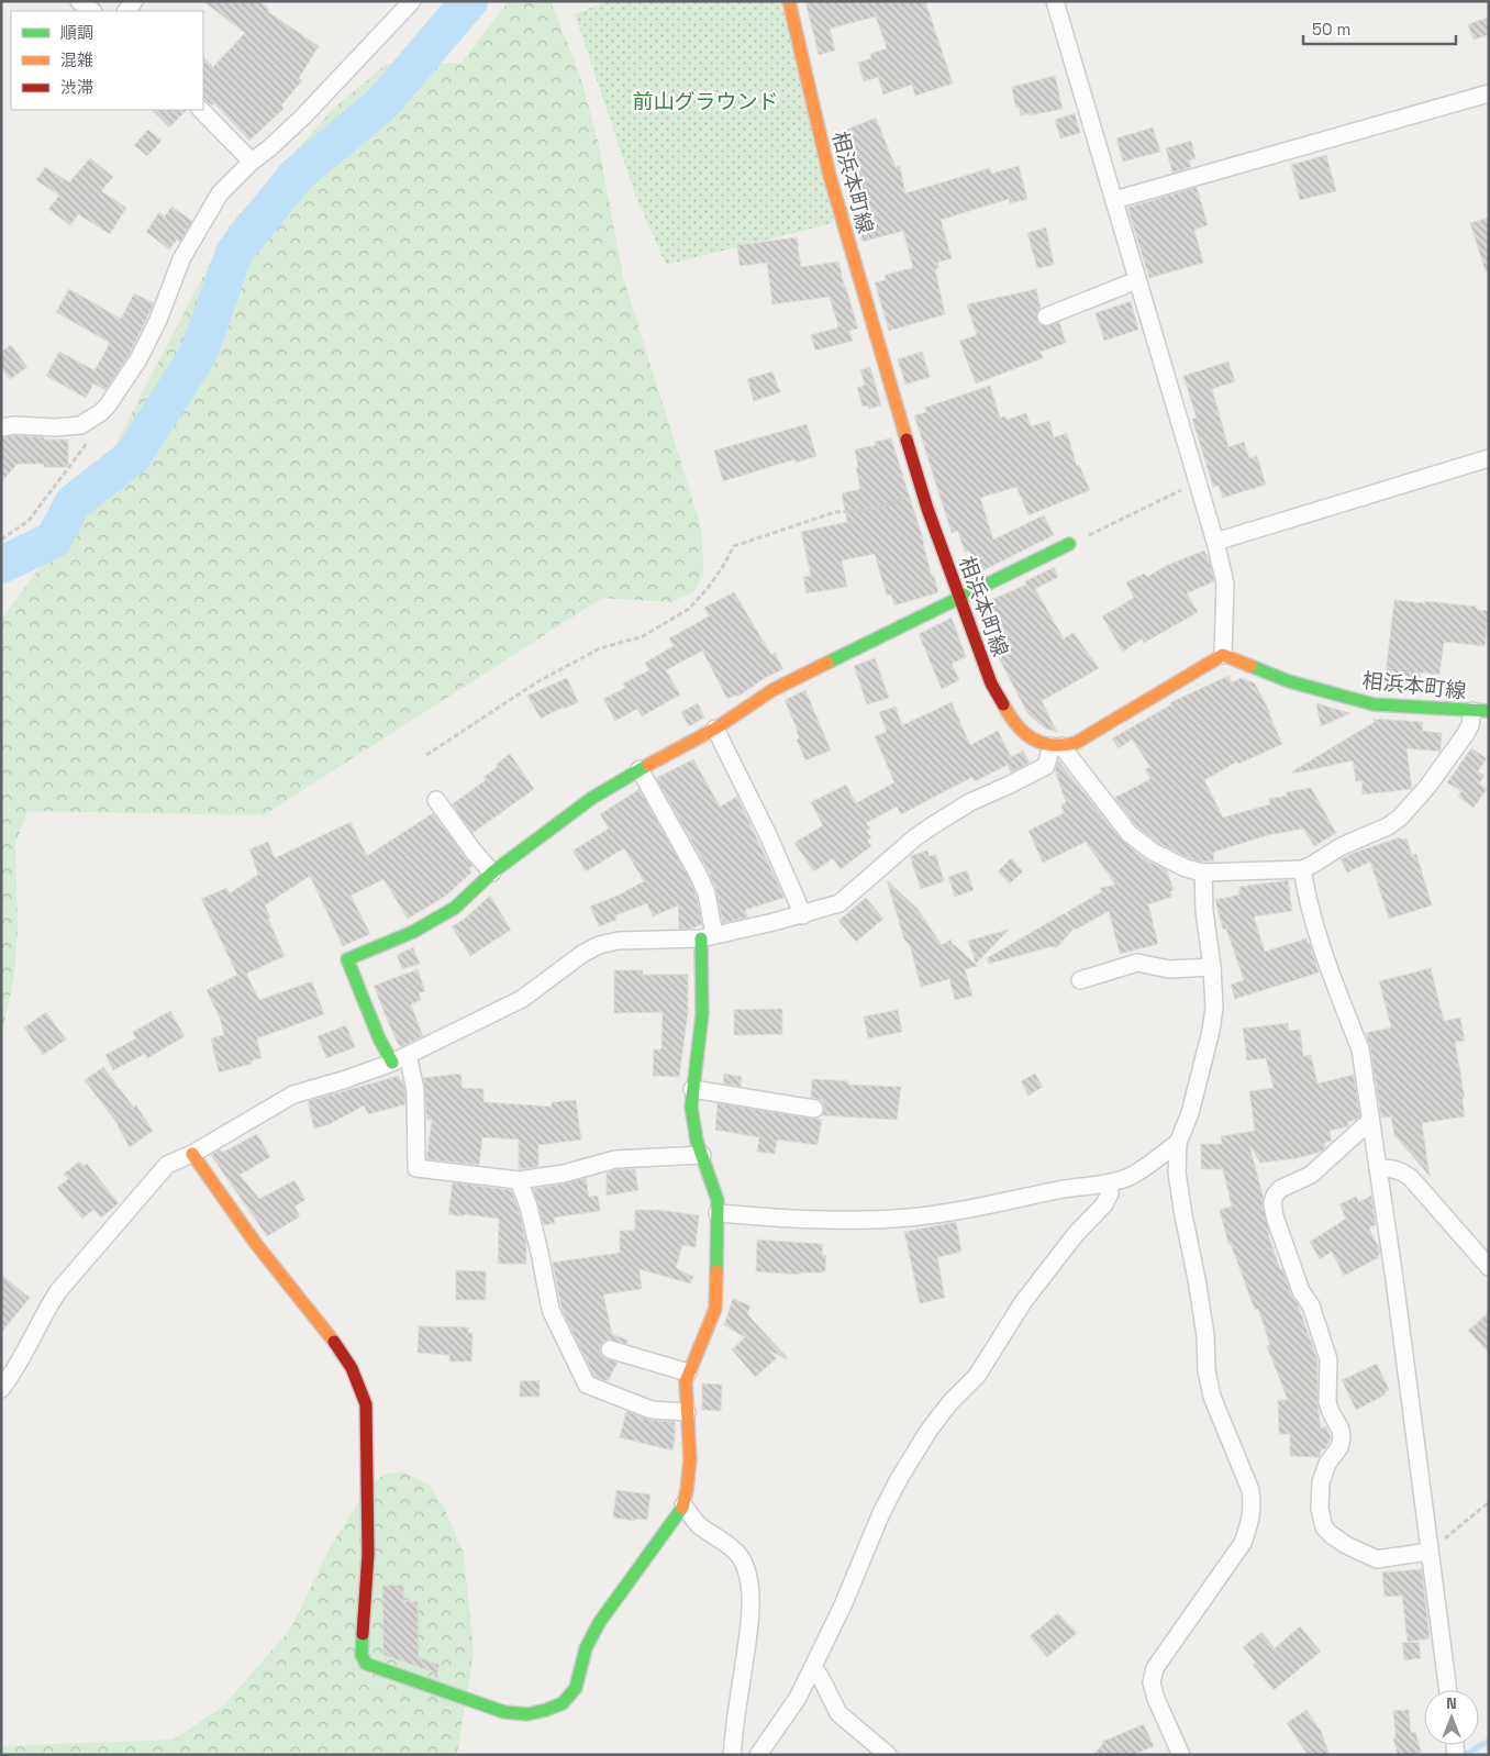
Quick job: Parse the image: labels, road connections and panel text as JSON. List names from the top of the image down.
{
  "streets": {
    "street": ["相浜本町線"]
  },
  "parks": ["前山グラウンド"],
  "legend": ["順調", "混雑", "渋滞"],
  "scale_bar": "50 m",
  "north": "top"
}
